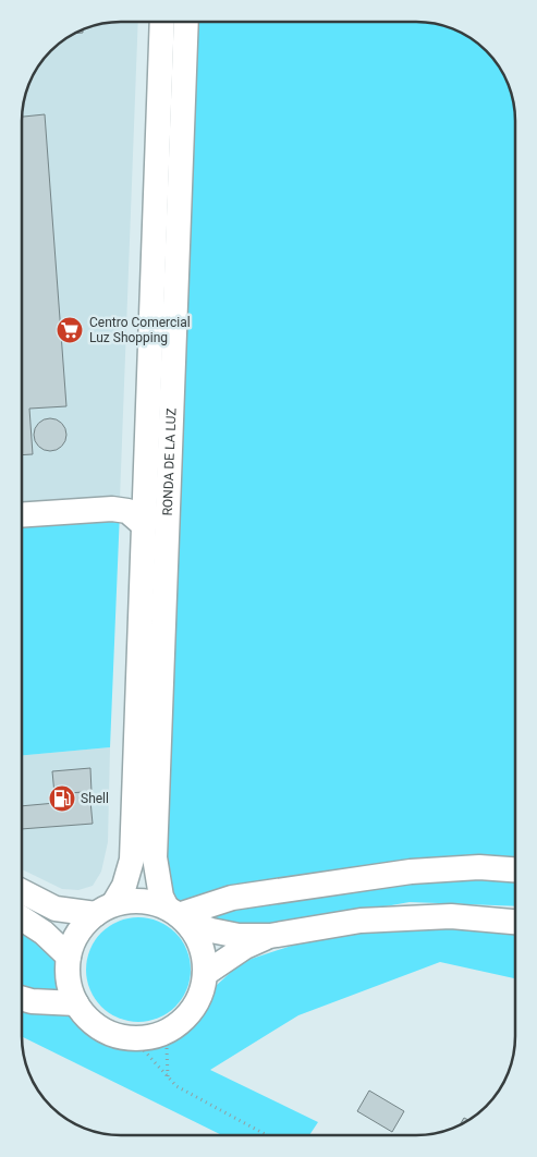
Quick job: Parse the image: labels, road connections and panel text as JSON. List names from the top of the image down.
{
  "streets": {
    "street": ["RONDA DE LA LUZ"]
  },
  "places": {
    "supermarket": ["Centro Comercial Luz Shopping"],
    "fuel station": ["Shell"]
  }
}
